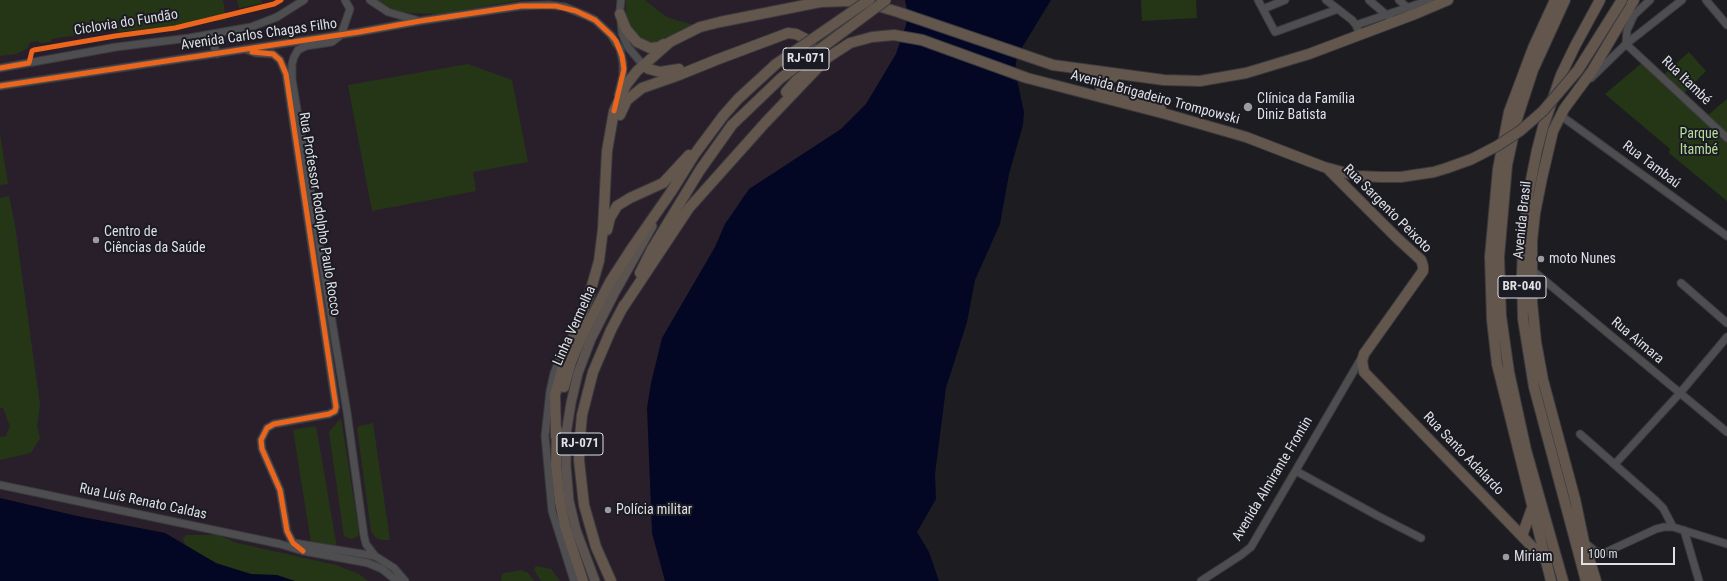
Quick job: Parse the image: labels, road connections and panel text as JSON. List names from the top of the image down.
{
  "streets": {
    "highway": [
      "RJ-071",
      "Avenida Brigadeiro Trompowski",
      "Rua Sargento Peixoto",
      "Avenida Brasil",
      "BR-040",
      "Linha Vermelha",
      "Rua Santo Adalardo",
      "Avenida Almirante Frontin"
    ],
    "street": [
      "Avenida Carlos Chagas Filho",
      "Rua Itambé",
      "Rua Tambaú",
      "Rua Professor Rodolpho Paulo Rocco",
      "Rua Aimara",
      "Rua Luís Renato Caldas"
    ],
    "cycle path": ["Ciclovia do Fundão"]
  },
  "crossings": [
    ["Avenida Carlos Chagas Filho", "Avenida Brigadeiro Trompowski"],
    ["Avenida Carlos Chagas Filho", "Rua Professor Rodolpho Paulo Rocco"],
    ["Avenida Brigadeiro Trompowski", "Rua Sargento Peixoto"],
    ["Rua Tambaú", "Avenida Brasil"],
    ["Rua Sargento Peixoto", "Avenida Almirante Frontin"],
    ["Rua Professor Rodolpho Paulo Rocco", "Rua Luís Renato Caldas"],
    ["Avenida Brasil", "Rua Aimara"],
    ["Avenida Brasil", "Rua Santo Adalardo"],
    ["Rua Santo Adalardo", "Avenida Almirante Frontin"]
  ],
  "parks": ["Parque Itambé"],
  "places": [
    "Clínica da Família Diniz Batista",
    "Centro de Ciências da Saúde",
    "moto Nunes",
    "Polícia militar",
    "Miriam"
  ],
  "scale_bar": "100 m"
}
